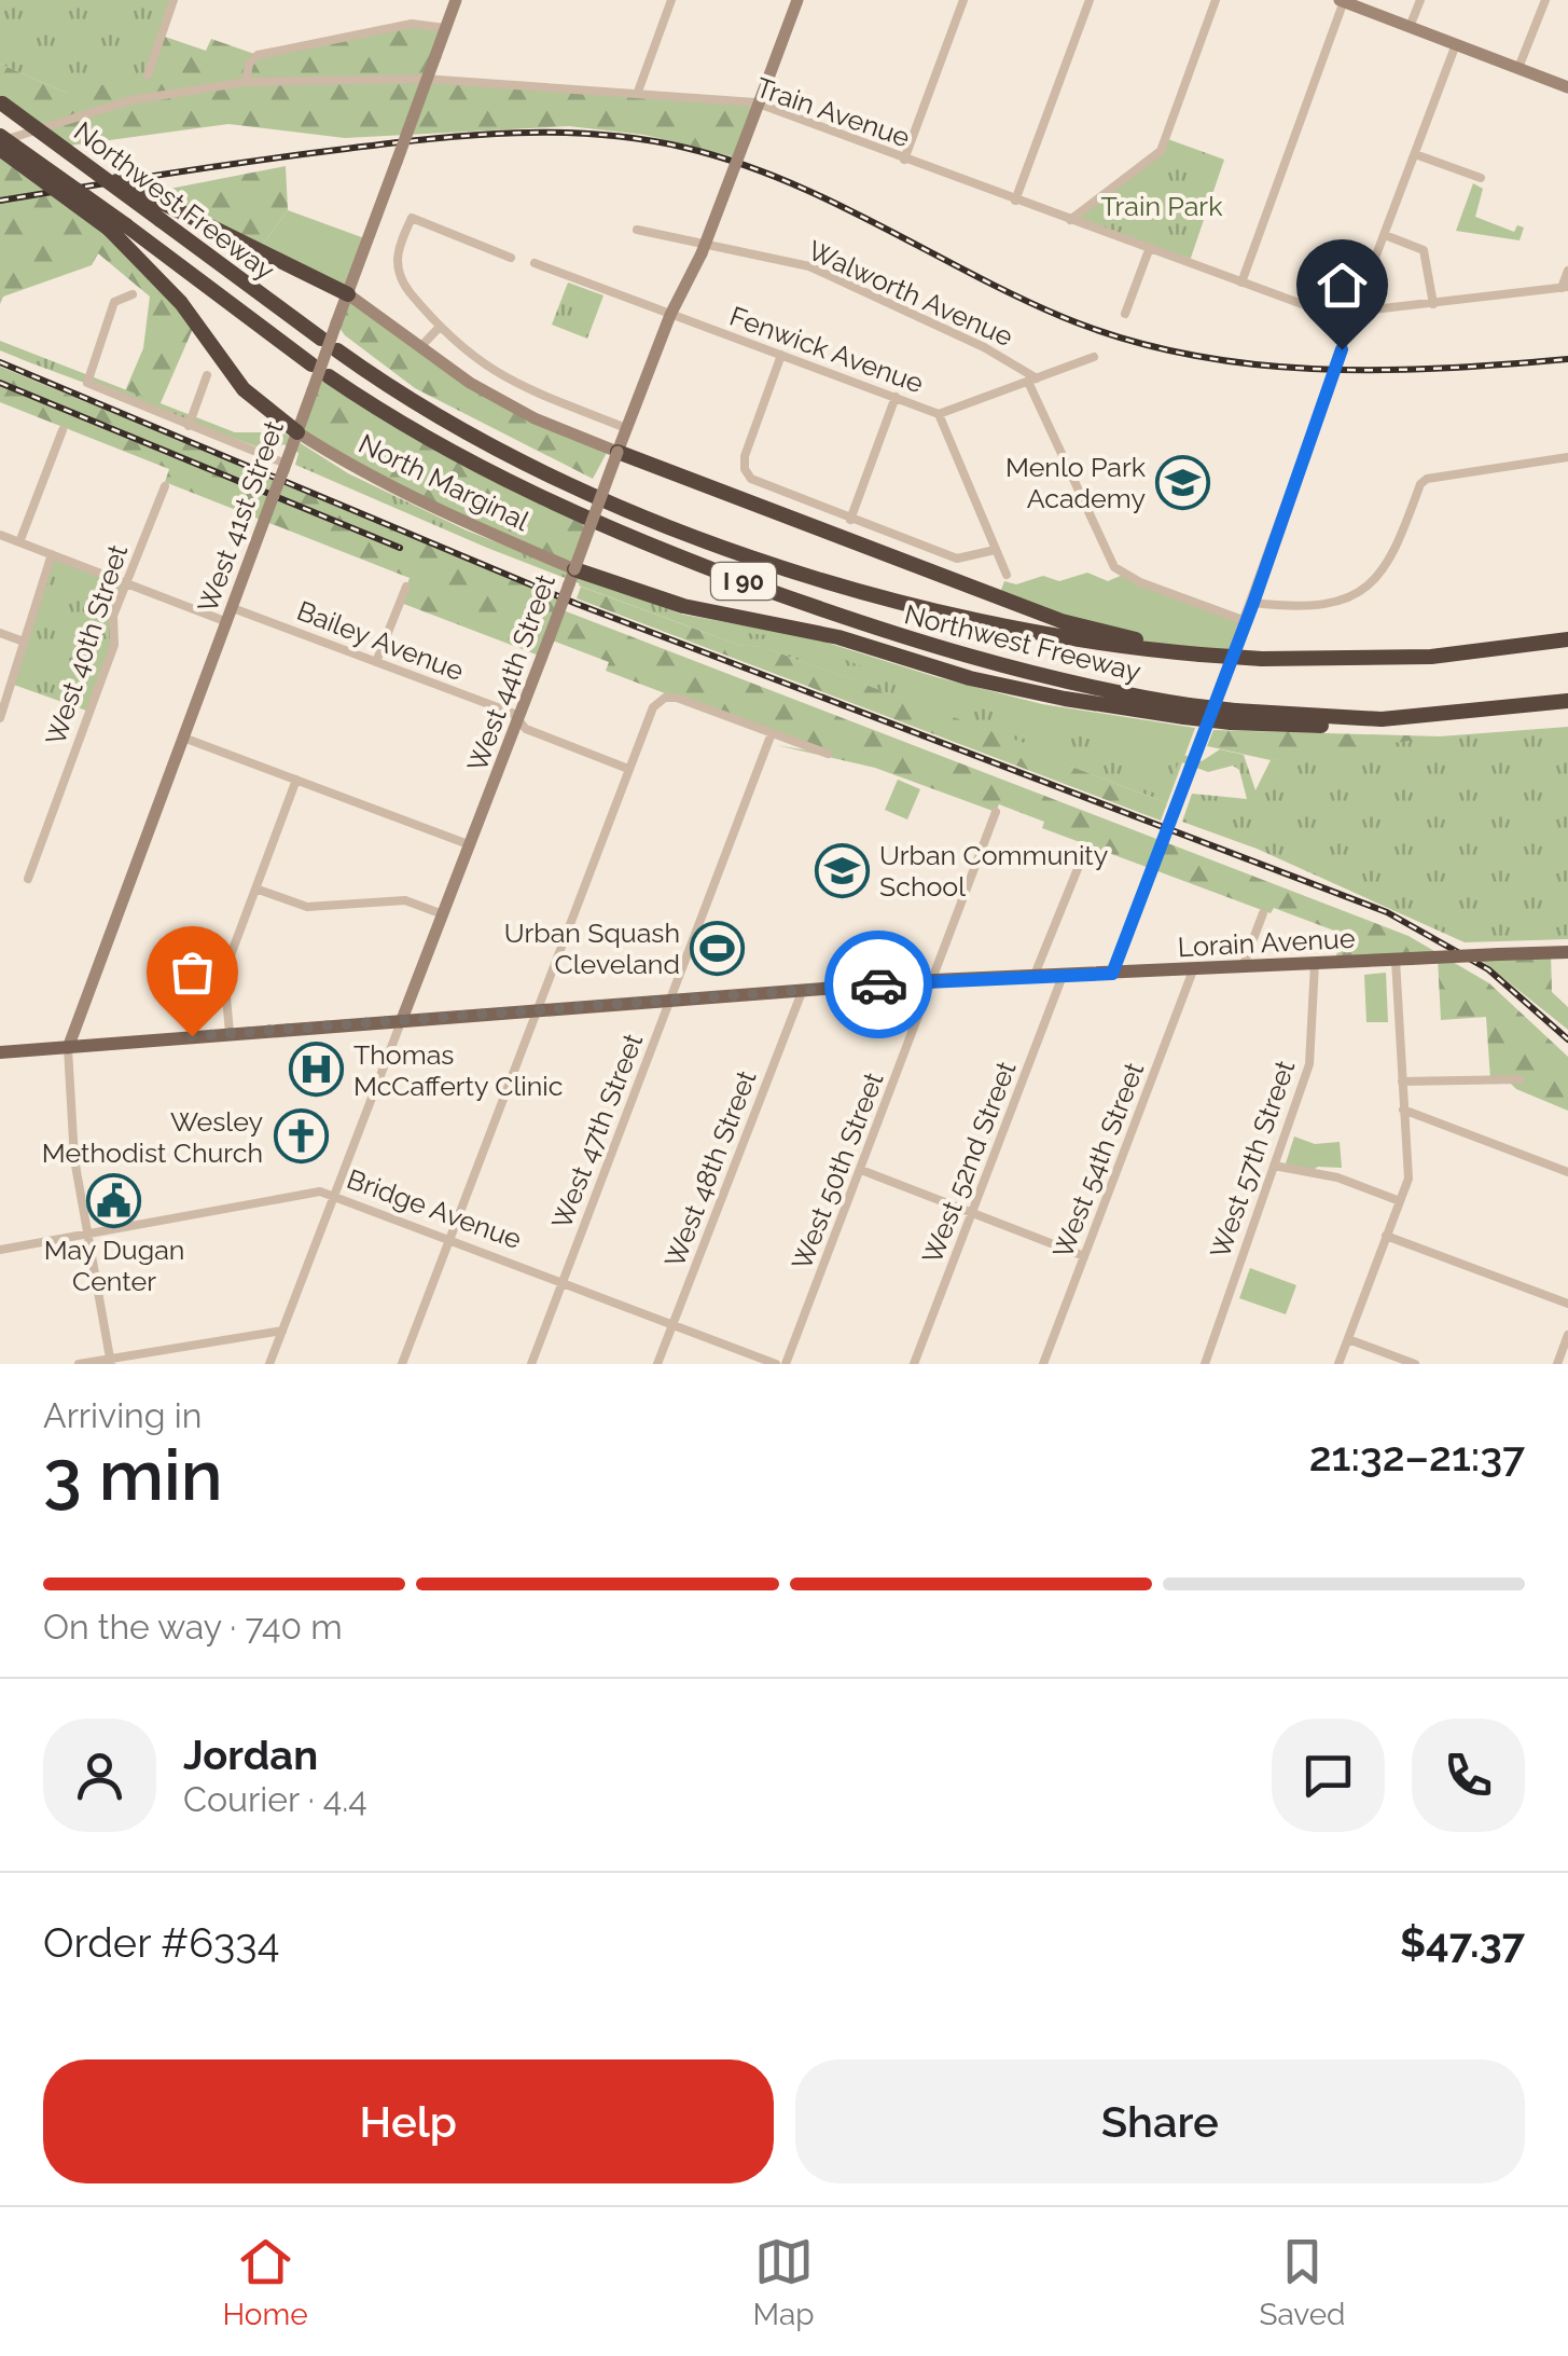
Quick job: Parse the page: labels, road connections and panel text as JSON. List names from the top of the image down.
{
  "streets": {
    "highway": ["Northwest Freeway", "I 90"],
    "main road": ["Lorain Avenue"],
    "street": [
      "Train Avenue",
      "Walworth Avenue",
      "Fenwick Avenue",
      "North Marginal",
      "West 41st Street",
      "Bailey Avenue",
      "West 40th Street",
      "West 44th Street",
      "West 47th Street",
      "West 57th Street",
      "West 54th Street",
      "West 52nd Street",
      "West 48th Street",
      "West 50th Street",
      "Bridge Avenue"
    ]
  },
  "crossings": [
    ["Train Avenue", "Northwest Freeway"],
    ["Fenwick Avenue", "West 44th Street"],
    ["North Marginal", "West 41st Street"],
    ["North Marginal", "West 44th Street"],
    ["West 41st Street", "Bailey Avenue"],
    ["West 41st Street", "Lorain Avenue"],
    ["Bailey Avenue", "West 40th Street"],
    ["Bailey Avenue", "West 44th Street"],
    ["West 44th Street", "Lorain Avenue"],
    ["West 44th Street", "Bridge Avenue"],
    ["Lorain Avenue", "West 47th Street"],
    ["Lorain Avenue", "West 57th Street"],
    ["Lorain Avenue", "West 54th Street"],
    ["Lorain Avenue", "West 52nd Street"],
    ["Lorain Avenue", "West 48th Street"],
    ["Lorain Avenue", "West 50th Street"],
    ["West 47th Street", "Bridge Avenue"],
    ["West 48th Street", "Bridge Avenue"]
  ],
  "parks": ["Train Park"],
  "places": {
    "school or university": ["Menlo Park Academy", "Urban Community School"],
    "sports": ["Urban Squash Cleveland"],
    "hospital": ["Thomas McCafferty Clinic"],
    "church": ["Wesley Methodist Church"],
    "public building": ["May Dugan Center"]
  },
  "page": {
    "heading": ["3 min", "Arriving in", "21:32–21:37"],
    "panel": [
      "Jordan",
      "Courier · 4.4",
      "Order #6334",
      "$47.37"
    ],
    "bar": "On the way · 740 m",
    "buttons": ["Help", "Share"],
    "tabs": ["Home", "Map", "Saved"]
  }
}
